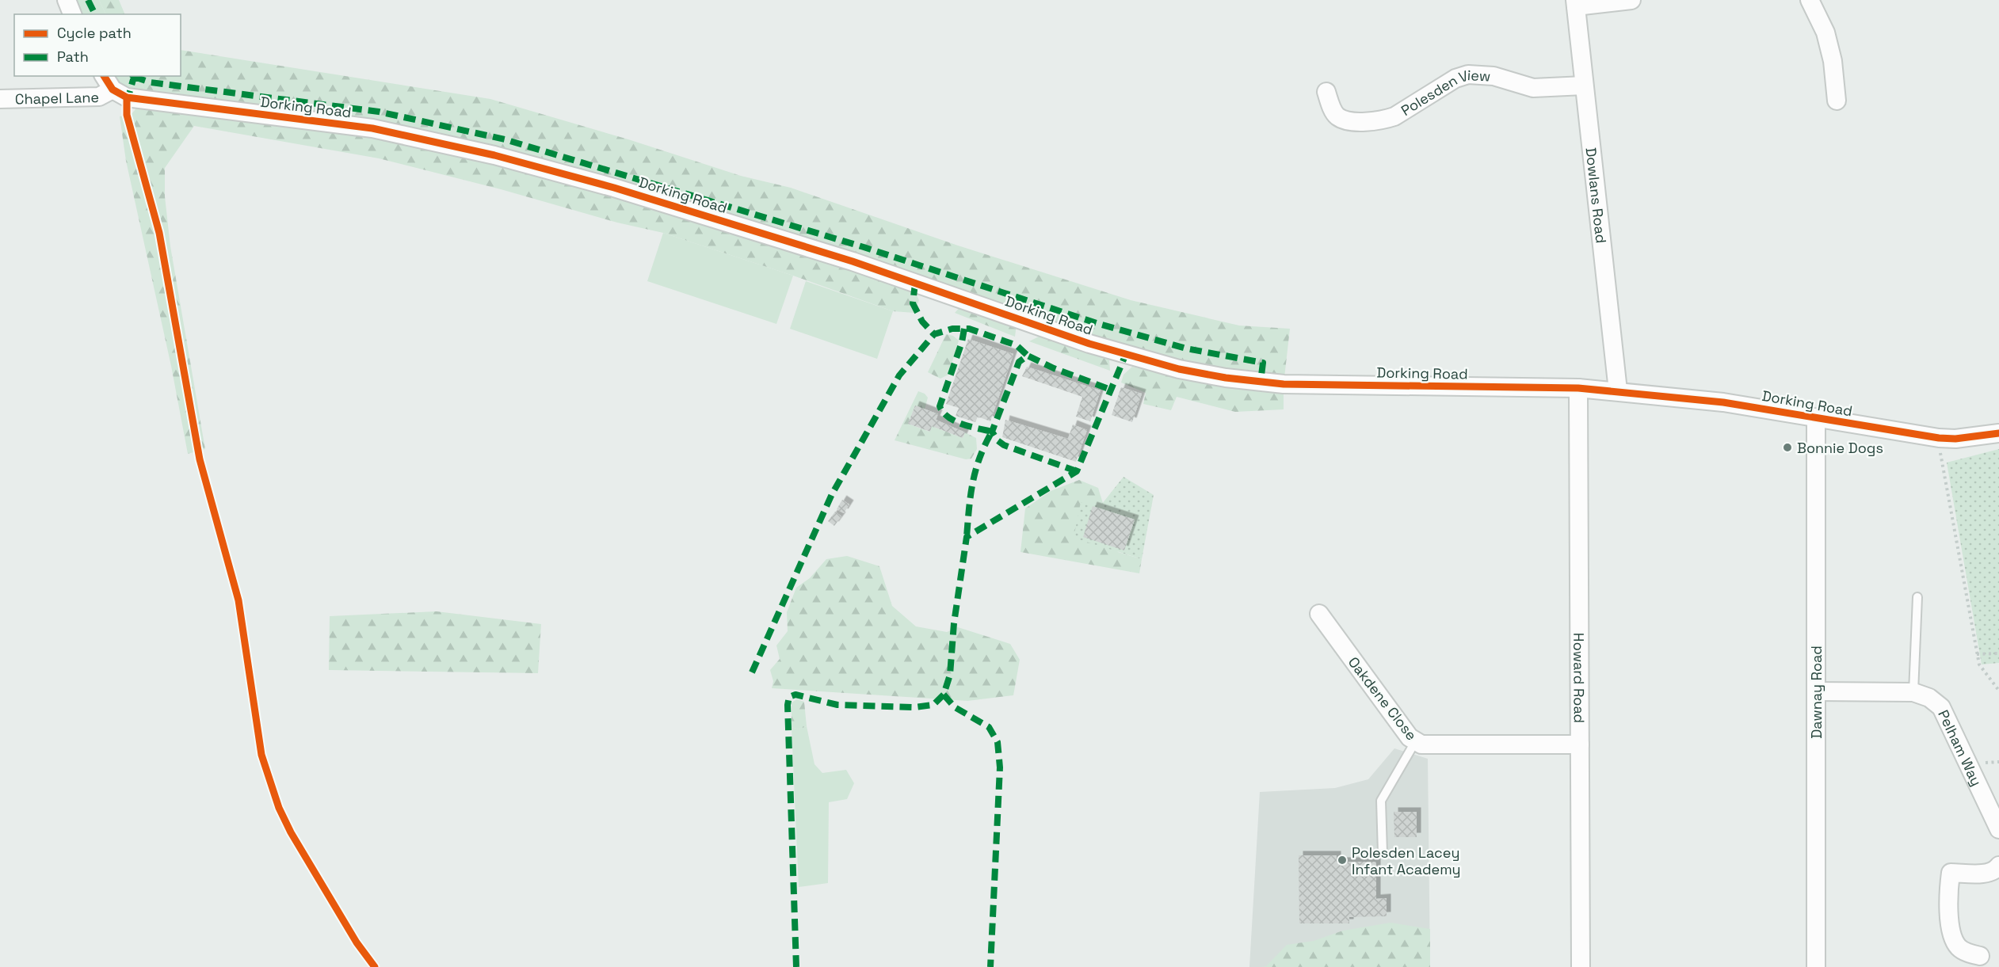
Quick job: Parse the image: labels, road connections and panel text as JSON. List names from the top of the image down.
{
  "streets": {
    "street": [
      "Chapel Lane",
      "Polesden View",
      "Dorking Road",
      "Dowlans Road",
      "Howard Road",
      "Dawnay Road",
      "Oakdene Close",
      "Pelham Way"
    ]
  },
  "crossings": [
    ["Chapel Lane", "Dorking Road"],
    ["Polesden View", "Dowlans Road"],
    ["Dorking Road", "Dowlans Road"],
    ["Dorking Road", "Howard Road"],
    ["Dorking Road", "Dawnay Road"],
    ["Howard Road", "Oakdene Close"],
    ["Dawnay Road", "Pelham Way"]
  ],
  "places": ["Bonnie Dogs", "Polesden Lacey Infant Academy"],
  "legend": ["Cycle path", "Path"]
}
